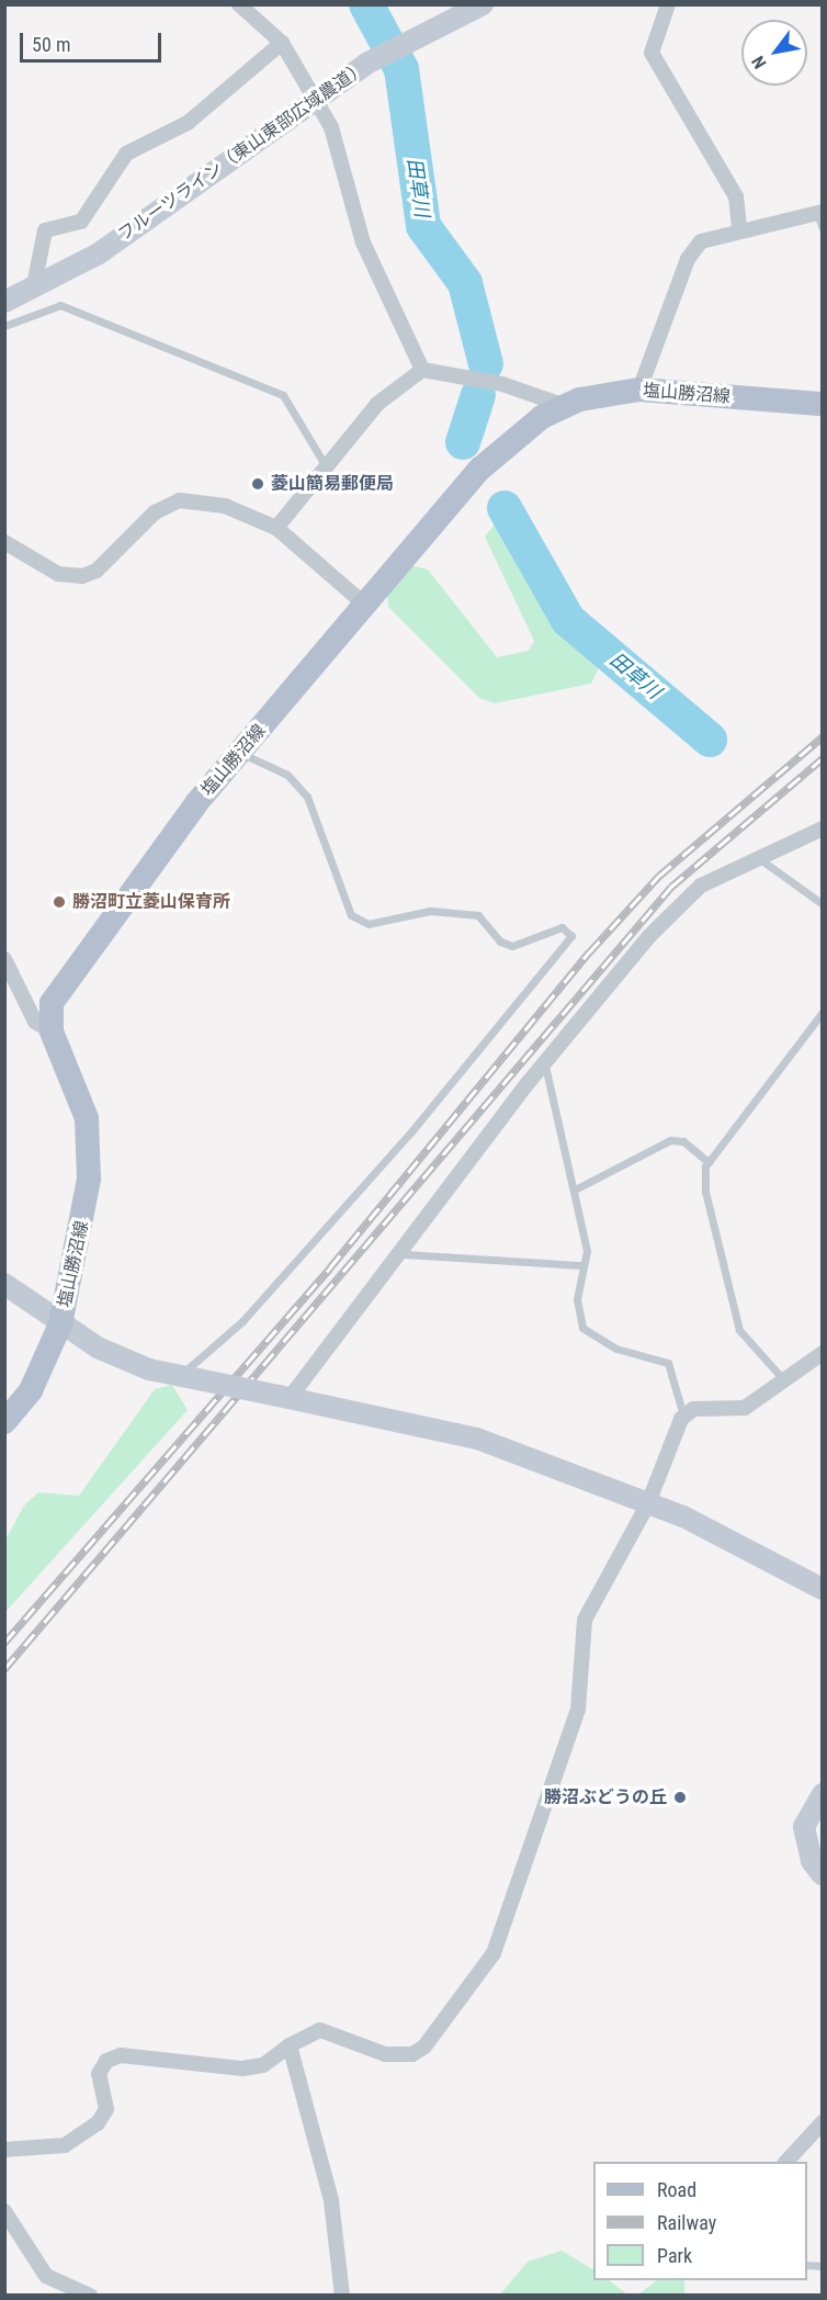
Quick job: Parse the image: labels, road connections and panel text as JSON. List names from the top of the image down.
{
  "streets": {
    "main road": ["塩山勝沼線"],
    "street": ["フルーツライン（東山東部広域農道）"]
  },
  "water": ["田草川"],
  "places": ["菱山簡易郵便局", "勝沼町立菱山保育所", "勝沼ぶどうの丘"],
  "legend": ["Road", "Railway", "Park"],
  "scale_bar": "50 m",
  "north": "bottom left"
}
